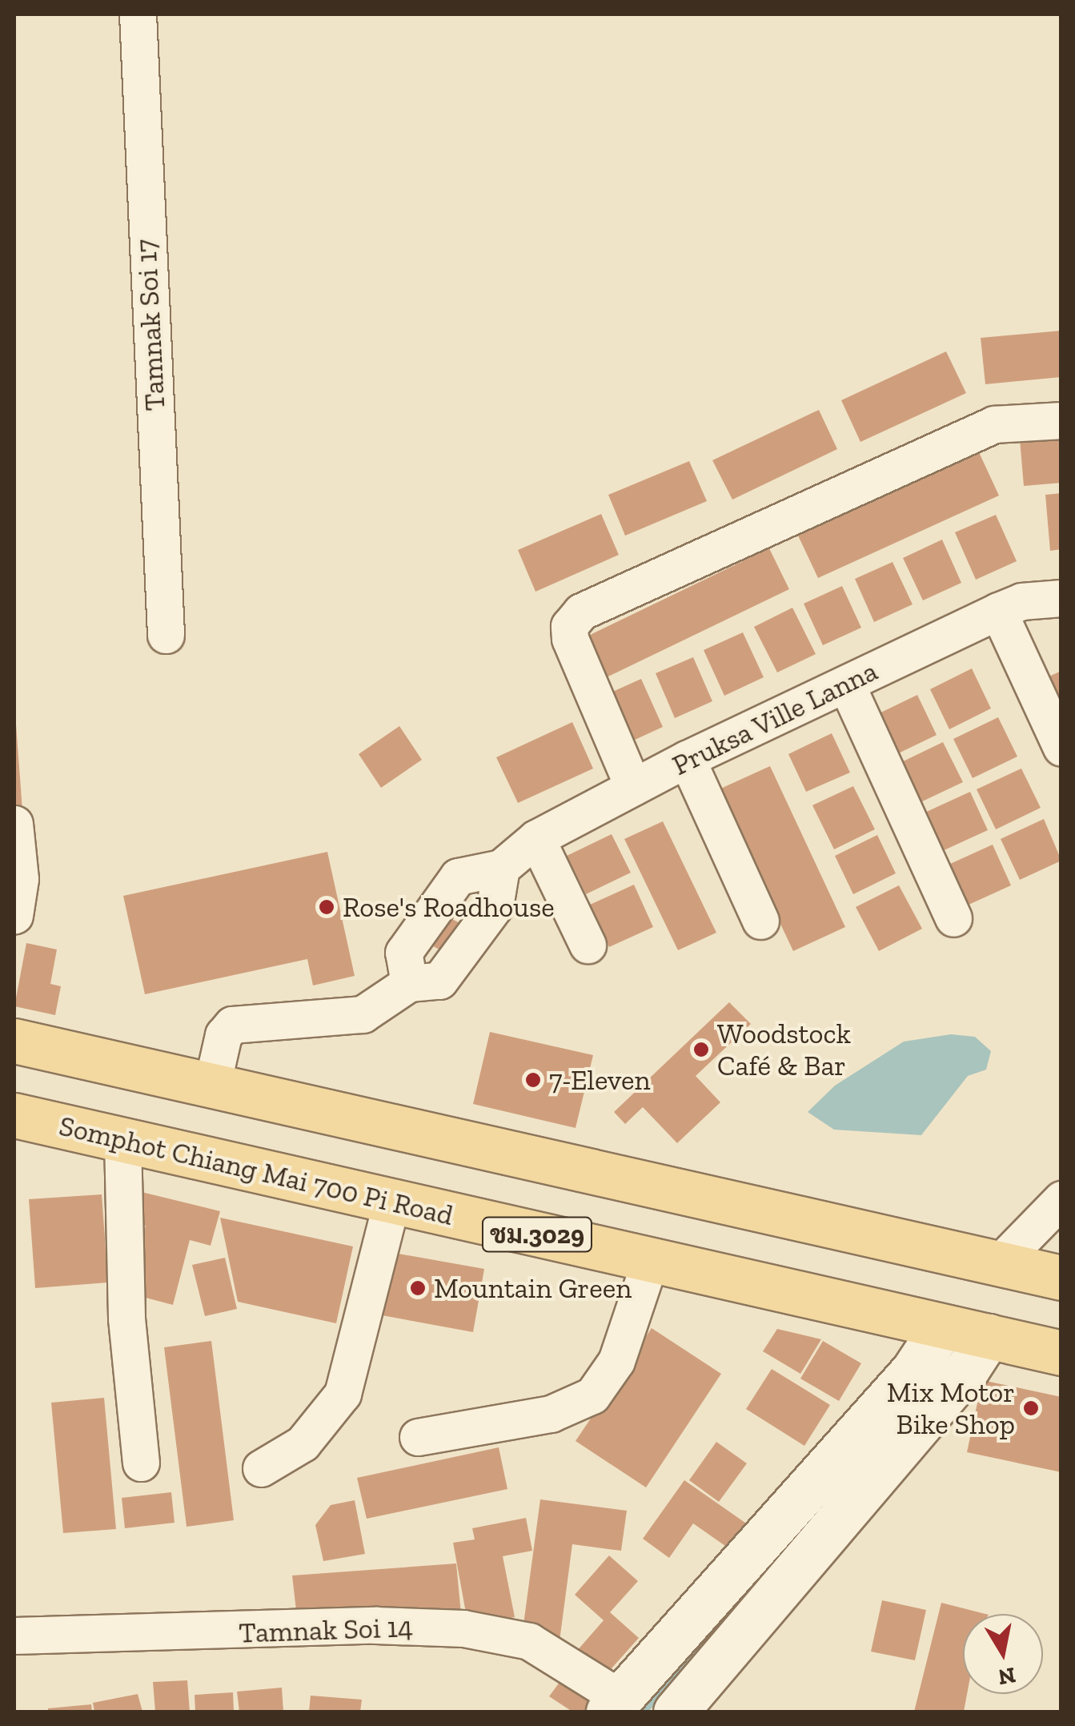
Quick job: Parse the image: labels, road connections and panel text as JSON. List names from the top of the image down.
{
  "streets": {
    "main road": ["Somphot Chiang Mai 700 Pi Road", "ชม.3029"],
    "street": ["Tamnak Soi 17", "Pruksa Ville Lanna", "Tamnak Soi 14"]
  },
  "places": [
    "Rose's Roadhouse",
    "Woodstock Café & Bar",
    "7-Eleven",
    "Mountain Green",
    "Mix Motor Bike Shop"
  ],
  "north": "bottom"
}
